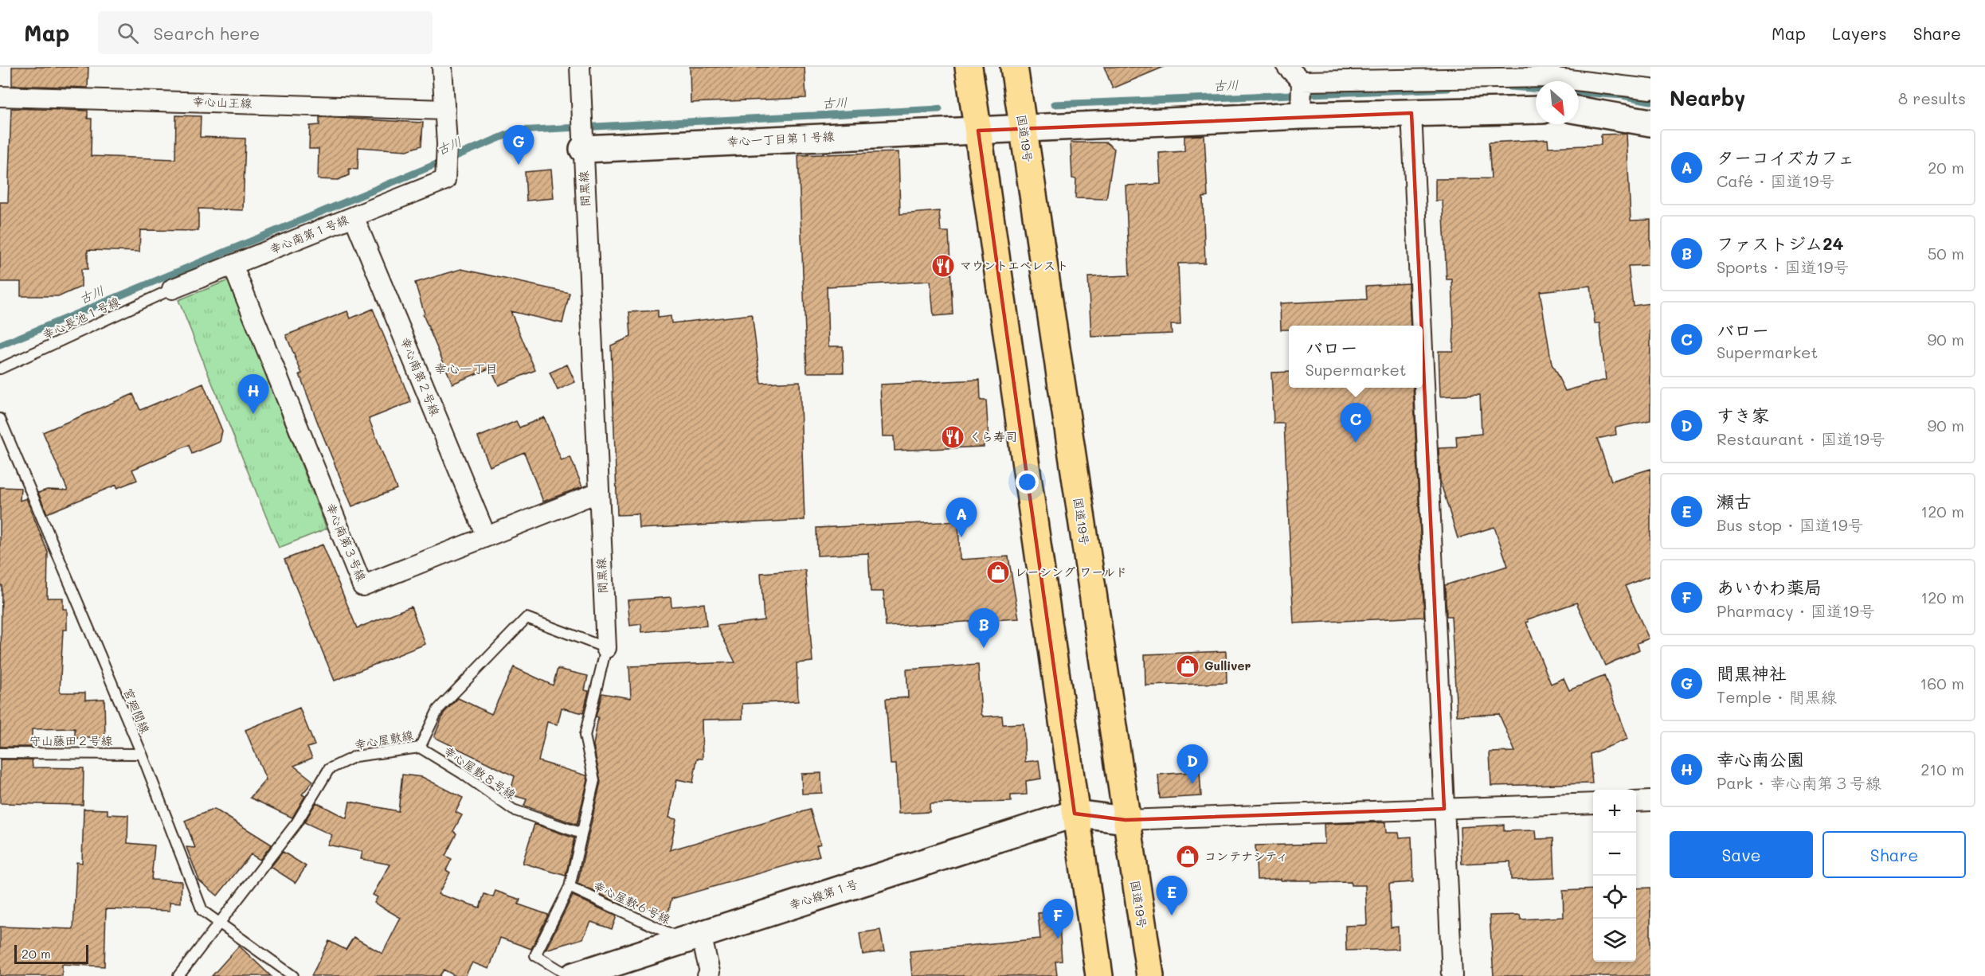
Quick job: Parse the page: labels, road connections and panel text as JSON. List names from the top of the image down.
{
  "streets": {
    "highway": ["国道19号"],
    "street": [
      "幸心山王線",
      "幸心一丁目第１号線",
      "間黒線",
      "幸心南第１号線",
      "幸心南第２号線",
      "幸心南第３号線",
      "幸心線第１号"
    ],
    "lane": [
      "幸心長池１号線",
      "宮廻間線",
      "幸心屋敷線",
      "守山藤田２号線",
      "幸心屋敷８号線",
      "幸心屋敷６号線"
    ]
  },
  "crossings": [
    ["幸心山王線", "幸心南第１号線"],
    ["国道19号", "幸心一丁目第１号線"],
    ["幸心一丁目第１号線", "間黒線"],
    ["間黒線", "幸心南第３号線"],
    ["間黒線", "幸心屋敷線"],
    ["間黒線", "幸心屋敷８号線"],
    ["間黒線", "幸心屋敷６号線"],
    ["幸心南第１号線", "幸心長池１号線"],
    ["幸心南第１号線", "幸心南第２号線"],
    ["幸心南第１号線", "幸心南第３号線"],
    ["幸心南第２号線", "幸心南第３号線"],
    ["宮廻間線", "幸心屋敷線"],
    ["宮廻間線", "守山藤田２号線"],
    ["幸心屋敷線", "幸心屋敷８号線"],
    ["幸心線第１号", "幸心屋敷６号線"]
  ],
  "districts": ["幸心一丁目"],
  "water": ["古川"],
  "places": {
    "restaurant": ["マウントエベレスト", "くら寿司"],
    "shop": ["レーシング ワールド", "Gulliver", "コンテナシティ"]
  },
  "scale_bar": "20 m",
  "north": "bottom right",
  "page": {
    "header": "Map",
    "search": "Search here",
    "nav": ["Map", "Layers", "Share"],
    "heading": ["Nearby", "8 results"],
    "pins": [
      "G",
      "H",
      "C",
      "A",
      "B",
      "D",
      "E",
      "F"
    ],
    "list": [
      {
        "mark": "A",
        "name": "ターコイズカフェ",
        "note": "Café · 国道19号",
        "value": "20 m"
      },
      {
        "mark": "B",
        "name": "ファストジム24",
        "note": "Sports · 国道19号",
        "value": "50 m"
      },
      {
        "mark": "C",
        "name": "バロー",
        "note": "Supermarket",
        "value": "90 m"
      },
      {
        "mark": "D",
        "name": "すき家",
        "note": "Restaurant · 国道19号",
        "value": "90 m"
      },
      {
        "mark": "E",
        "name": "瀬古",
        "note": "Bus stop · 国道19号",
        "value": "120 m"
      },
      {
        "mark": "F",
        "name": "あいかわ薬局",
        "note": "Pharmacy · 国道19号",
        "value": "120 m"
      },
      {
        "mark": "G",
        "name": "間黒神社",
        "note": "Temple · 間黒線",
        "value": "160 m"
      },
      {
        "mark": "H",
        "name": "幸心南公園",
        "note": "Park · 幸心南第３号線",
        "value": "210 m"
      }
    ],
    "popup": ["バロー", "Supermarket"],
    "map_buttons": ["+", "−"],
    "buttons": ["Save", "Share"],
    "scale": "20 m"
  }
}
